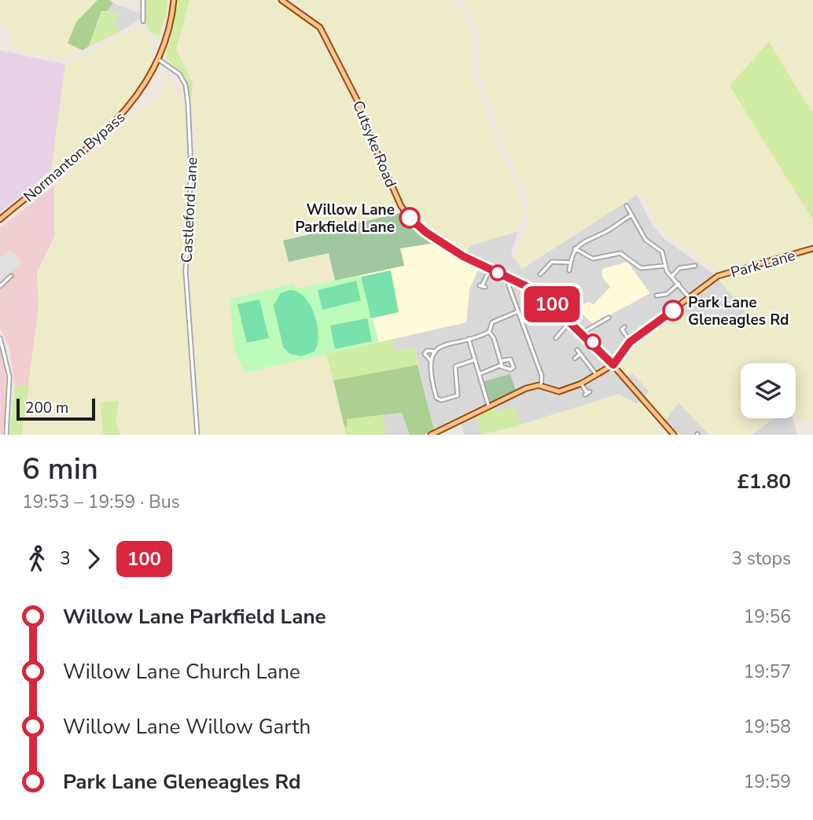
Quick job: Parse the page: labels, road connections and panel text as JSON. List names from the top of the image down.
{
  "streets": {
    "main road": ["Cutsyke Road", "Normanton Bypass", "Park Lane"],
    "street": ["Castleford Lane"]
  },
  "crossings": [
    ["Cutsyke Road", "Park Lane"],
    ["Normanton Bypass", "Castleford Lane"]
  ],
  "places": ["Willow Lane Parkfield Lane", "Park Lane Gleneagles Rd"],
  "lines": ["bus line 100"],
  "scale_bar": "200 m",
  "page": {
    "on_map": "100",
    "scale": "200 m",
    "heading": ["6 min", "19:53 – 19:59 · Bus", "£1.80"],
    "legs": ["3", "100", "3 stops"],
    "list": [
      {
        "name": "Willow Lane Parkfield Lane",
        "value": "19:56"
      },
      {
        "name": "Willow Lane Church Lane",
        "value": "19:57"
      },
      {
        "name": "Willow Lane Willow Garth",
        "value": "19:58"
      },
      {
        "name": "Park Lane Gleneagles Rd",
        "value": "19:59"
      }
    ]
  }
}
